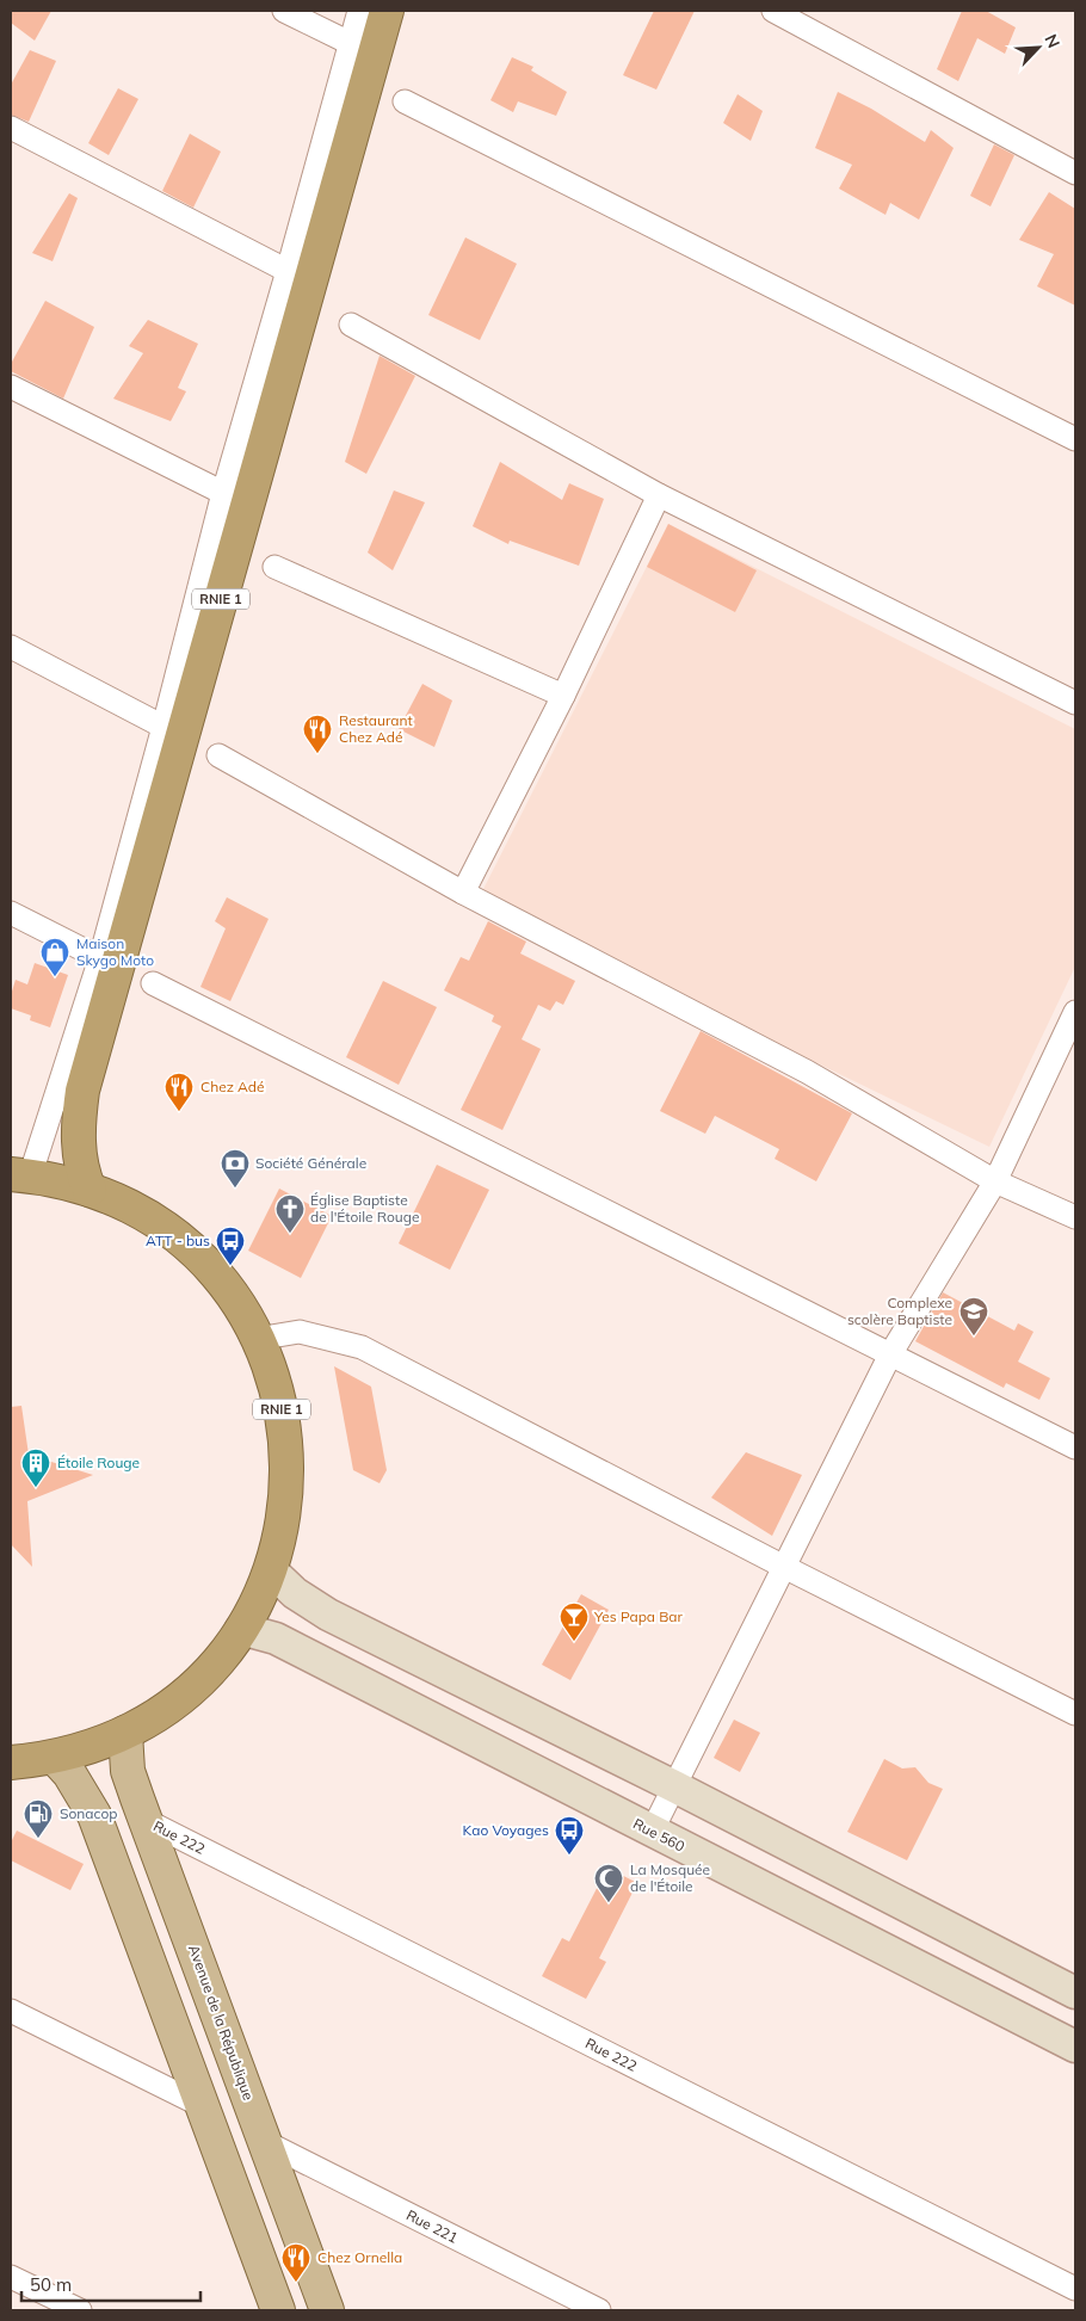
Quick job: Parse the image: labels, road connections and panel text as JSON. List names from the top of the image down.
{
  "streets": {
    "highway": ["RNIE 1"],
    "main road": ["Rue 560", "Avenue de la République"],
    "street": ["Rue 222", "Rue 221"]
  },
  "crossings": [
    ["RNIE 1", "Rue 560"],
    ["RNIE 1", "Avenue de la République"],
    ["Rue 222", "Avenue de la République"],
    ["Avenue de la République", "Rue 221"]
  ],
  "places": {
    "restaurant": ["Restaurant Chez Adé", "Chez Adé", "Chez Ornella"],
    "shop": ["Maison Skygo Moto"],
    "bank": ["Société Générale"],
    "church": ["Église Baptiste de l'Étoile Rouge"],
    "bus stop": ["ATT - bus", "Kao Voyages"],
    "school or university": ["Complexe scolère Baptiste"],
    "building": ["Étoile Rouge"],
    "bar": ["Yes Papa Bar"],
    "fuel station": ["Sonacop"],
    "mosque": ["La Mosquée de l'Étoile"]
  },
  "scale_bar": "50 m",
  "north": "top right"
}
